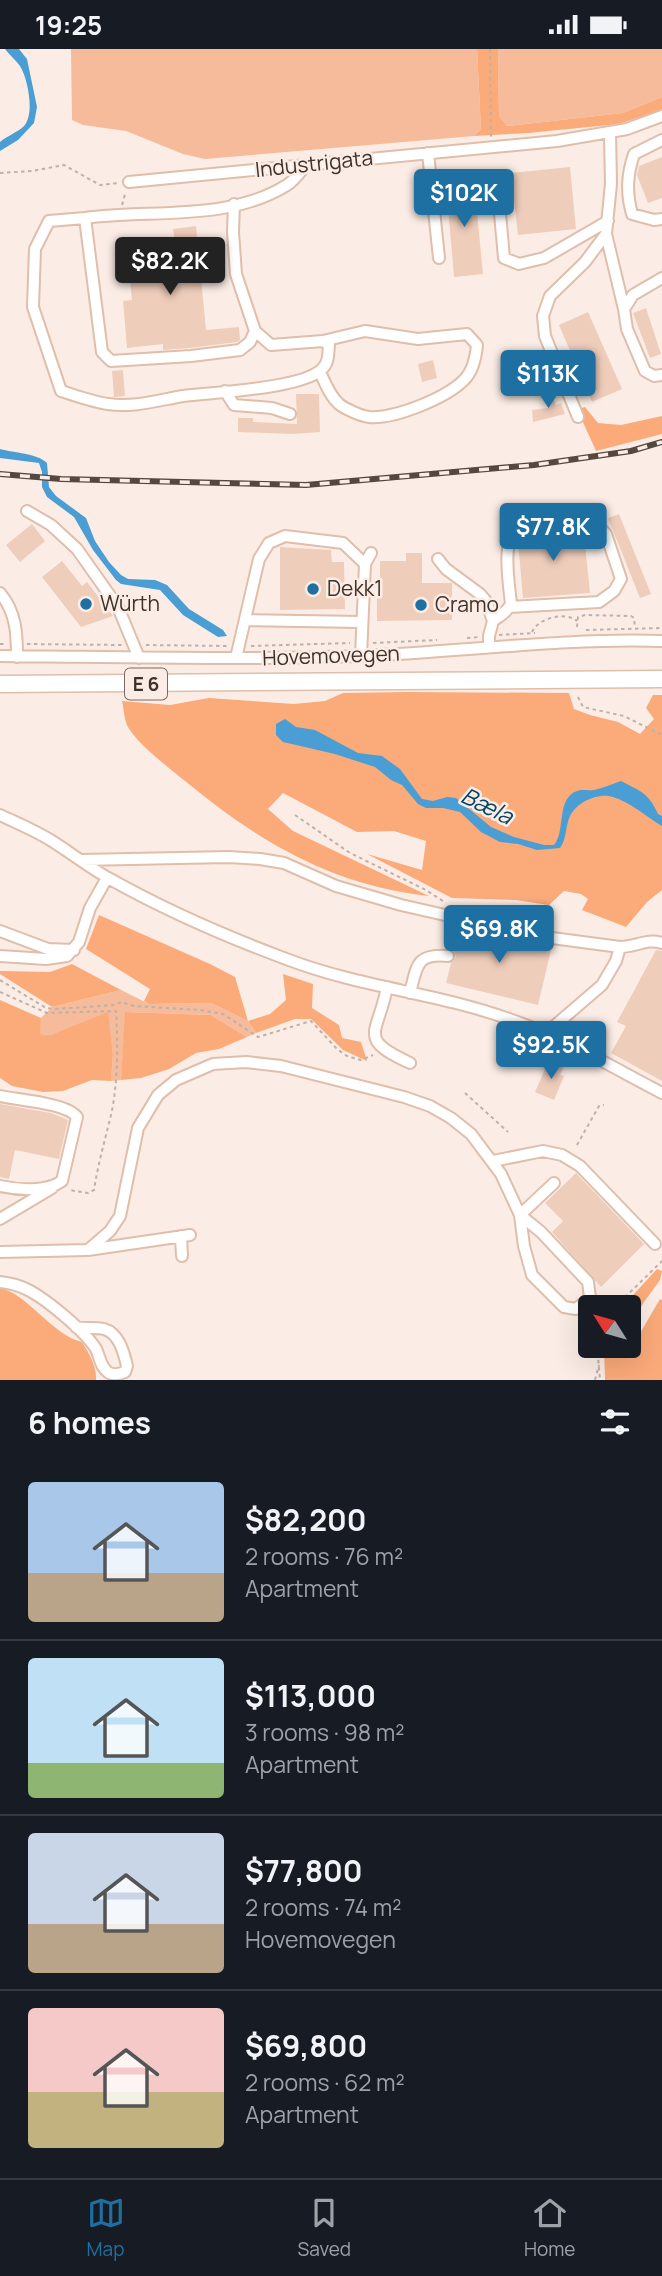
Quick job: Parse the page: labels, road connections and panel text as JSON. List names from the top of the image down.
{
  "streets": {
    "highway": ["E 6"],
    "street": ["Industrigata", "Hovemovegen"]
  },
  "water": ["Bæla"],
  "places": ["Dekk1", "Würth", "Cramo"],
  "north": "top left",
  "page": {
    "status": "19:25",
    "price": [
      "$102K",
      "$82.2K",
      "$113K",
      "$77.8K",
      "$69.8K",
      "$92.5K"
    ],
    "heading": "6 homes",
    "list": [
      {
        "name": "$82,200",
        "note": "2 rooms · 76 m² · Apartment"
      },
      {
        "name": "$113,000",
        "note": "3 rooms · 98 m² · Apartment"
      },
      {
        "name": "$77,800",
        "note": "2 rooms · 74 m² · Hovemovegen"
      },
      {
        "name": "$69,800",
        "note": "2 rooms · 62 m² · Apartment"
      }
    ],
    "tabs": ["Map", "Saved", "Home"]
  }
}
